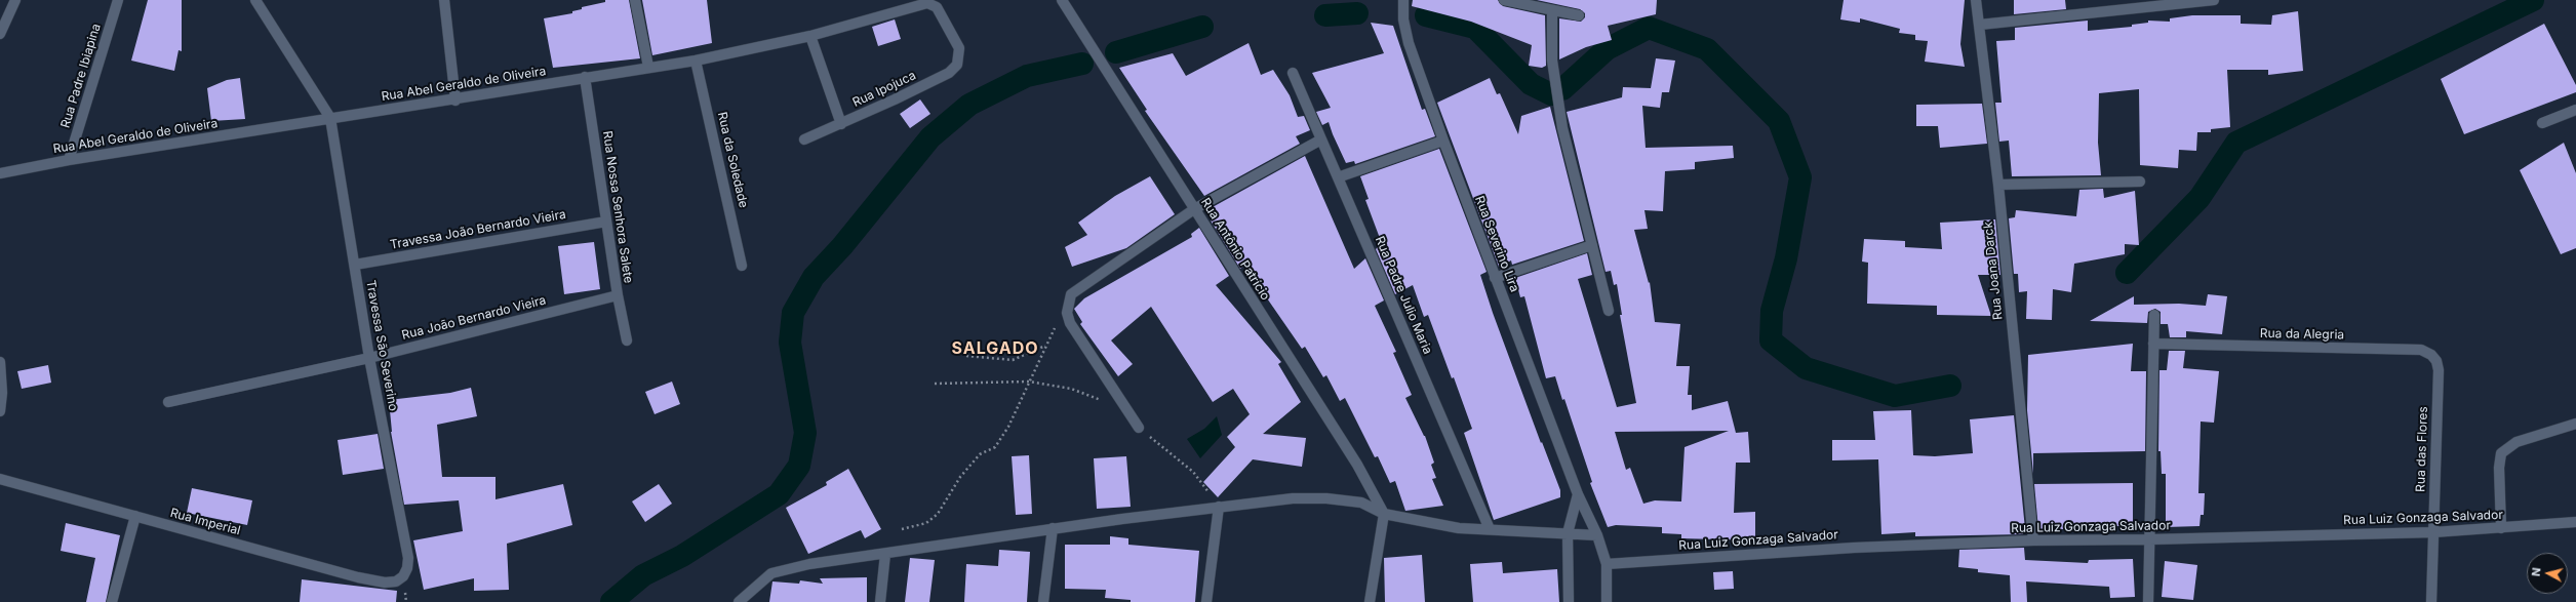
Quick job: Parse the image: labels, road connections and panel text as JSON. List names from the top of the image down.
{
  "streets": {
    "street": [
      "Rua Padre Ibiapina",
      "Rua Abel Geraldo de Oliveira",
      "Rua Ipojuca",
      "Rua da Soledade",
      "Rua Nossa Senhora Salete",
      "Travessa João Bernardo Vieira",
      "Rua Severino Lira",
      "Rua Antônio Patrício",
      "Rua Joana Darck",
      "Rua Padre Julio Maria",
      "Rua João Bernardo Vieira",
      "Rua da Alegria",
      "Travessa São Severino",
      "Rua das Flores",
      "Rua Luiz Gonzaga Salvador",
      "Rua Imperial"
    ]
  },
  "crossings": [
    ["Rua Padre Ibiapina", "Rua Abel Geraldo de Oliveira"],
    ["Rua Abel Geraldo de Oliveira", "Rua Ipojuca"],
    ["Rua Abel Geraldo de Oliveira", "Rua da Soledade"],
    ["Rua Abel Geraldo de Oliveira", "Rua Nossa Senhora Salete"],
    ["Rua Abel Geraldo de Oliveira", "Travessa São Severino"],
    ["Rua Nossa Senhora Salete", "Travessa João Bernardo Vieira"],
    ["Rua Nossa Senhora Salete", "Rua João Bernardo Vieira"],
    ["Travessa João Bernardo Vieira", "Travessa São Severino"],
    ["Rua Severino Lira", "Rua Luiz Gonzaga Salvador"],
    ["Rua Joana Darck", "Rua Luiz Gonzaga Salvador"],
    ["Rua João Bernardo Vieira", "Travessa São Severino"],
    ["Rua da Alegria", "Rua das Flores"],
    ["Travessa São Severino", "Rua Imperial"],
    ["Rua das Flores", "Rua Luiz Gonzaga Salvador"]
  ],
  "districts": ["SALGADO"],
  "north": "left"
}
